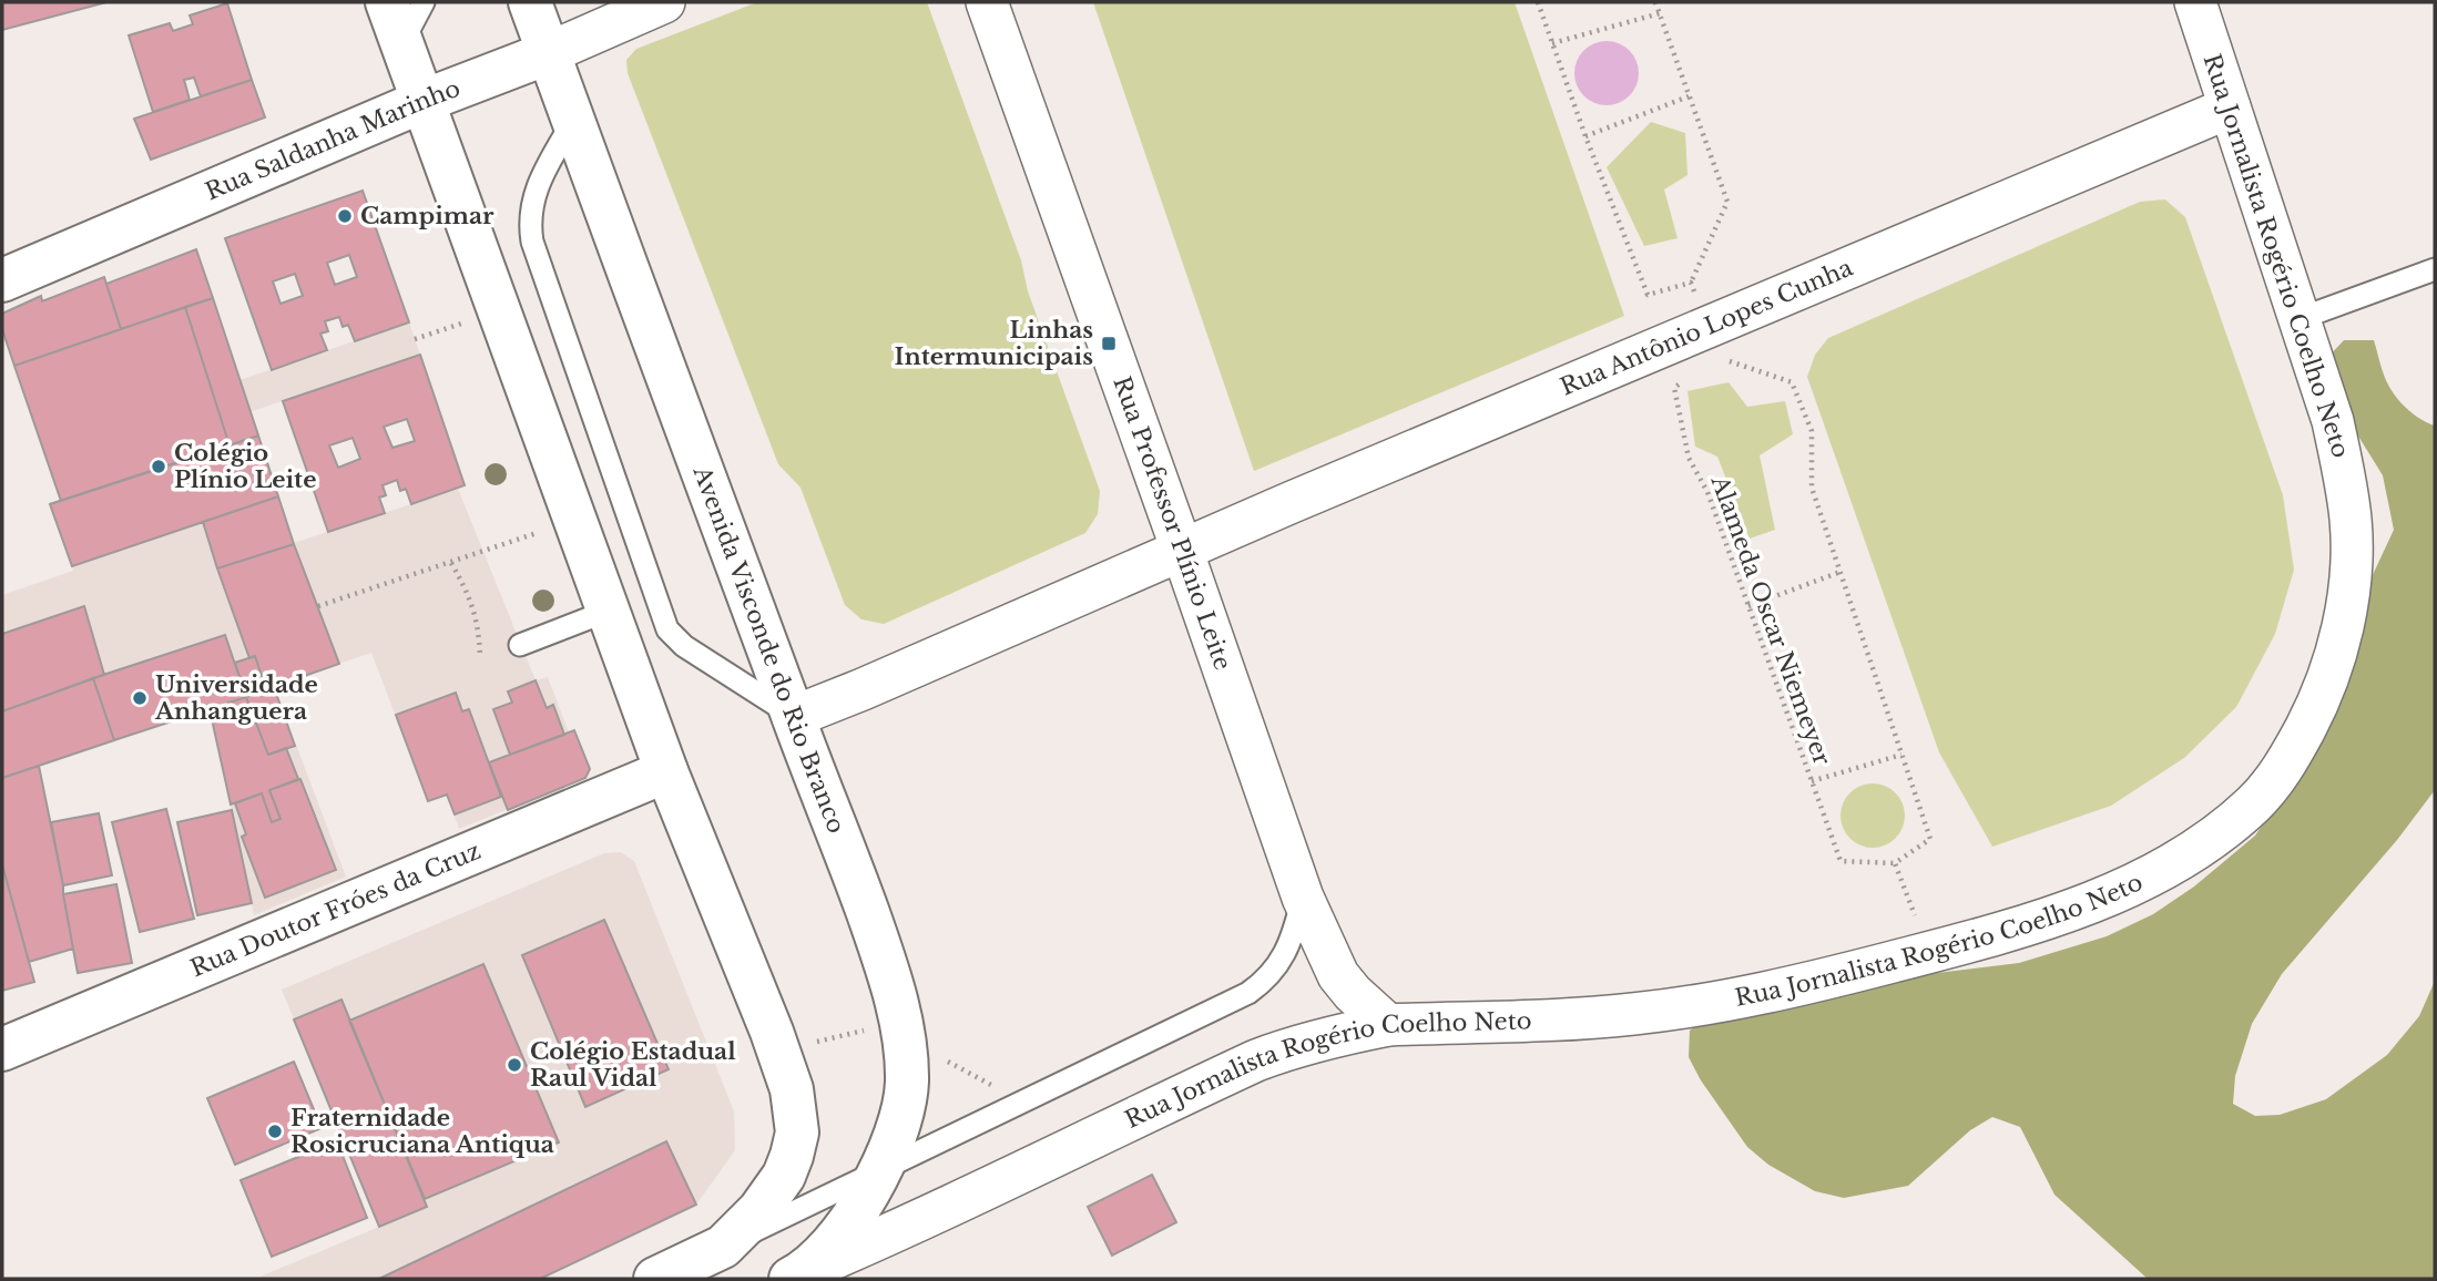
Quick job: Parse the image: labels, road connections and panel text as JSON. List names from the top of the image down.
{
  "streets": {
    "main road": ["Rua Saldanha Marinho", "Avenida Visconde do Rio Branco", "Rua Doutor Fróes da Cruz"],
    "street": ["Rua Jornalista Rogério Coelho Neto", "Rua Antônio Lopes Cunha", "Rua Professor Plínio Leite"],
    "path": ["Alameda Oscar Niemeyer"]
  },
  "crossings": [
    ["Rua Saldanha Marinho", "Avenida Visconde do Rio Branco"],
    ["Rua Jornalista Rogério Coelho Neto", "Rua Antônio Lopes Cunha"],
    ["Rua Jornalista Rogério Coelho Neto", "Rua Professor Plínio Leite"],
    ["Rua Jornalista Rogério Coelho Neto", "Avenida Visconde do Rio Branco"],
    ["Rua Antônio Lopes Cunha", "Rua Professor Plínio Leite"],
    ["Rua Antônio Lopes Cunha", "Avenida Visconde do Rio Branco"]
  ],
  "places": {
    "other": [
      "Campimar",
      "Colégio Plínio Leite",
      "Universidade Anhanguera",
      "Colégio Estadual Raul Vidal",
      "Fraternidade Rosicruciana Antiqua"
    ],
    "transit": ["Linhas Intermunicipais"]
  }
}
